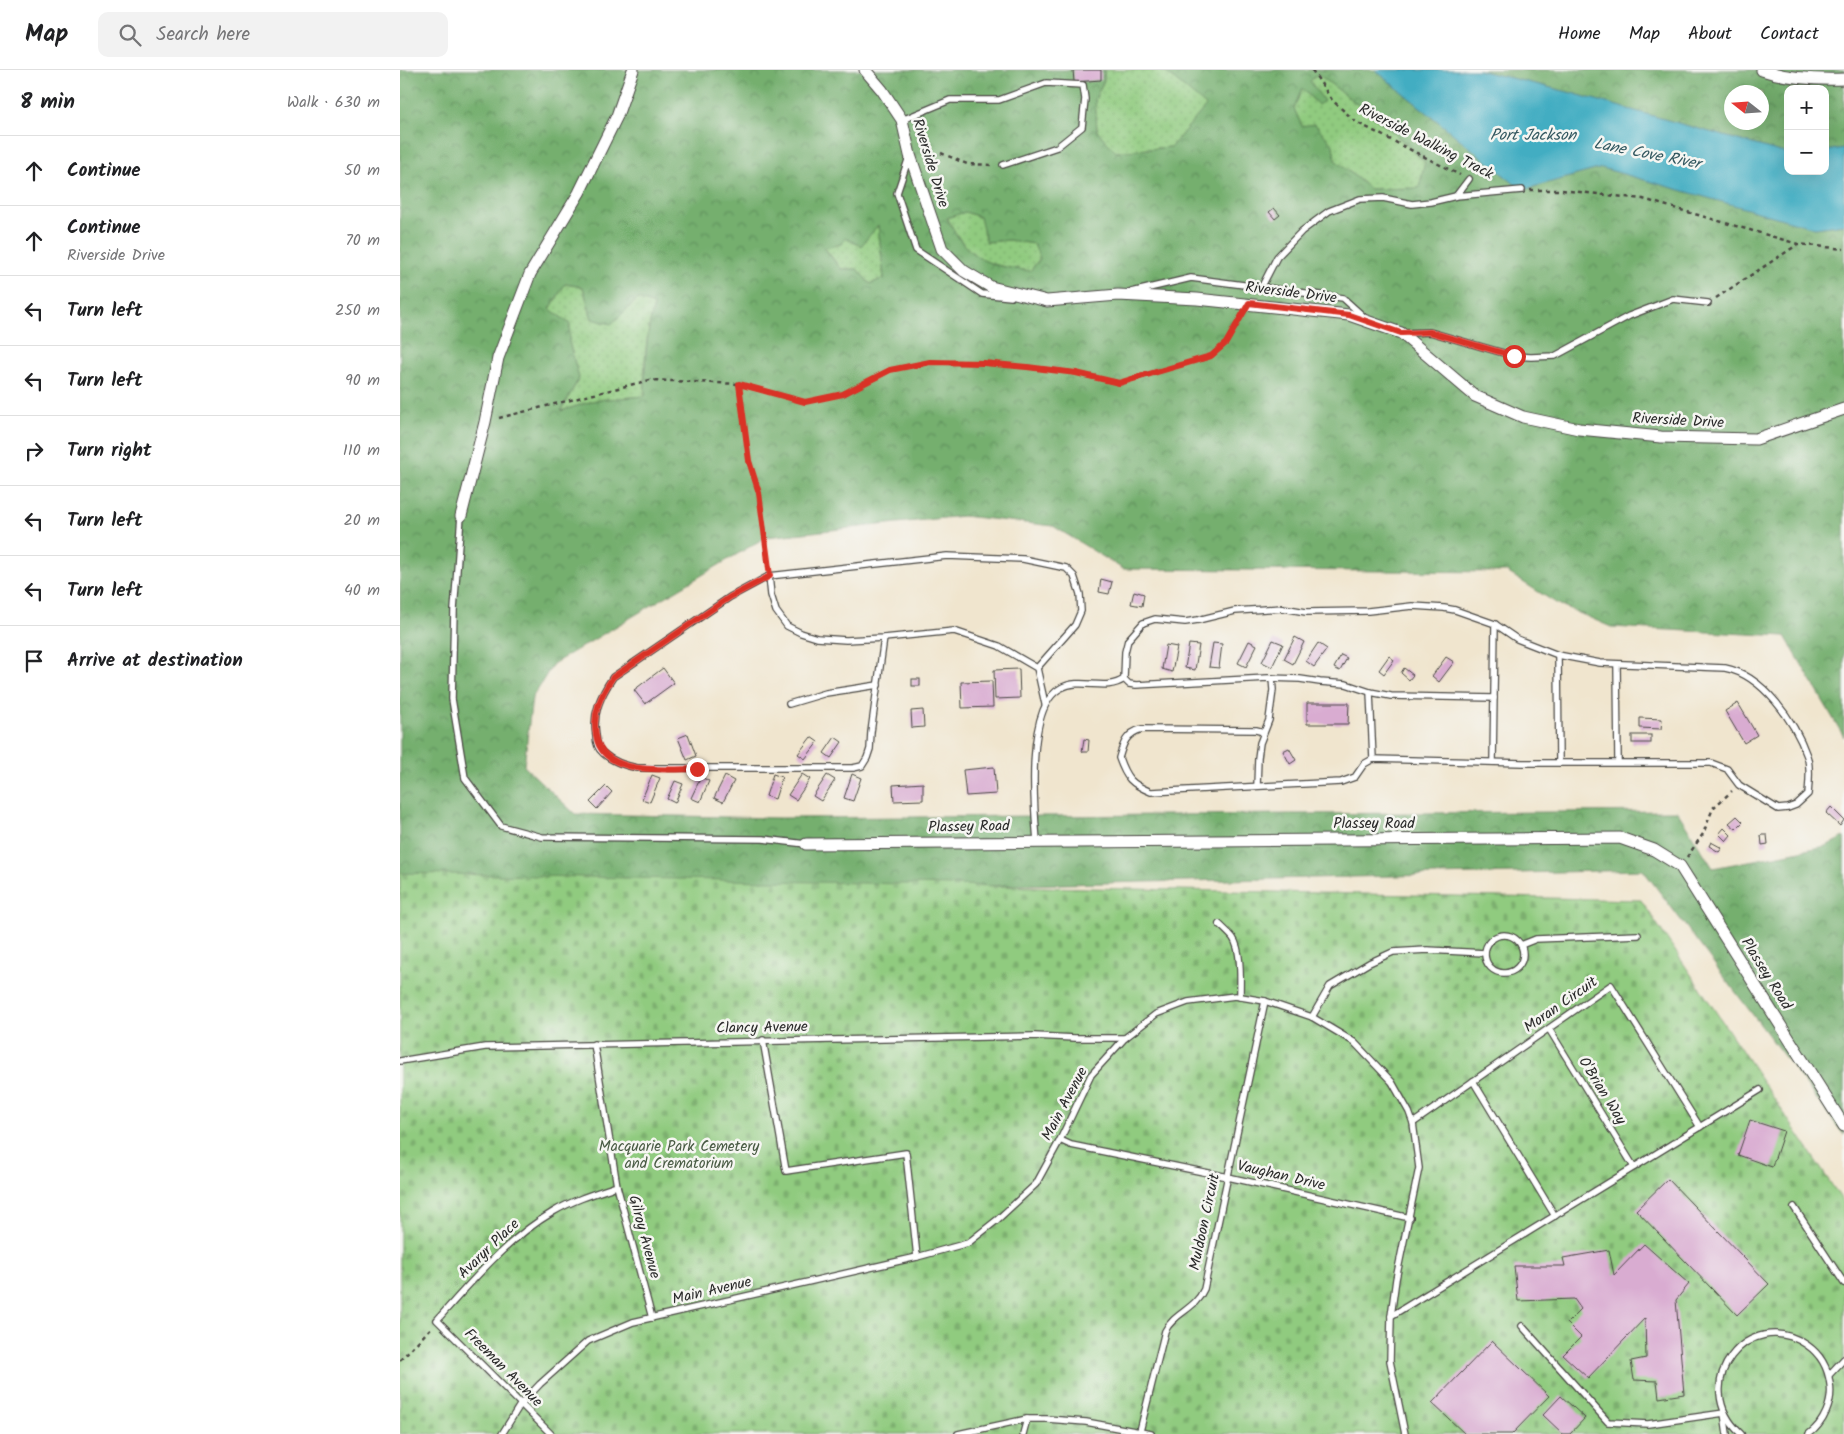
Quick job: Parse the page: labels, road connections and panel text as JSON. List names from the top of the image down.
{
  "streets": {
    "street": ["Riverside Drive", "Plassey Road"],
    "lane": [
      "Moran Circuit",
      "Clancy Avenue",
      "O'Brian Way",
      "Main Avenue",
      "Vaughan Drive",
      "Muldoon Circuit",
      "Gilroy Avenue",
      "Avaryr Place",
      "Freeman Avenue"
    ],
    "path": ["Riverside Walking Track"]
  },
  "crossings": [
    ["Moran Circuit", "O'Brian Way"],
    ["Moran Circuit", "Main Avenue"],
    ["Clancy Avenue", "Main Avenue"],
    ["Clancy Avenue", "Gilroy Avenue"],
    ["Main Avenue", "Vaughan Drive"],
    ["Main Avenue", "Muldoon Circuit"],
    ["Main Avenue", "Gilroy Avenue"],
    ["Main Avenue", "Freeman Avenue"],
    ["Vaughan Drive", "Muldoon Circuit"],
    ["Gilroy Avenue", "Avaryr Place"],
    ["Avaryr Place", "Freeman Avenue"]
  ],
  "water": ["Port Jackson", "Lane Cove River"],
  "parks": ["Macquarie Park Cemetery and Crematorium"],
  "north": "left",
  "page": {
    "header": "Map",
    "search": "Search here",
    "nav": [
      "Home",
      "Map",
      "About",
      "Contact"
    ],
    "heading": ["8 min", "Walk · 630 m"],
    "map_buttons": ["+", "−"],
    "list": [
      ["Continue", "50 m"],
      ["Continue", "Riverside Drive", "70 m"],
      ["Turn left", "250 m"],
      ["Turn left", "90 m"],
      ["Turn right", "110 m"],
      ["Turn left", "20 m"],
      ["Turn left", "40 m"],
      "Arrive at destination"
    ]
  }
}
